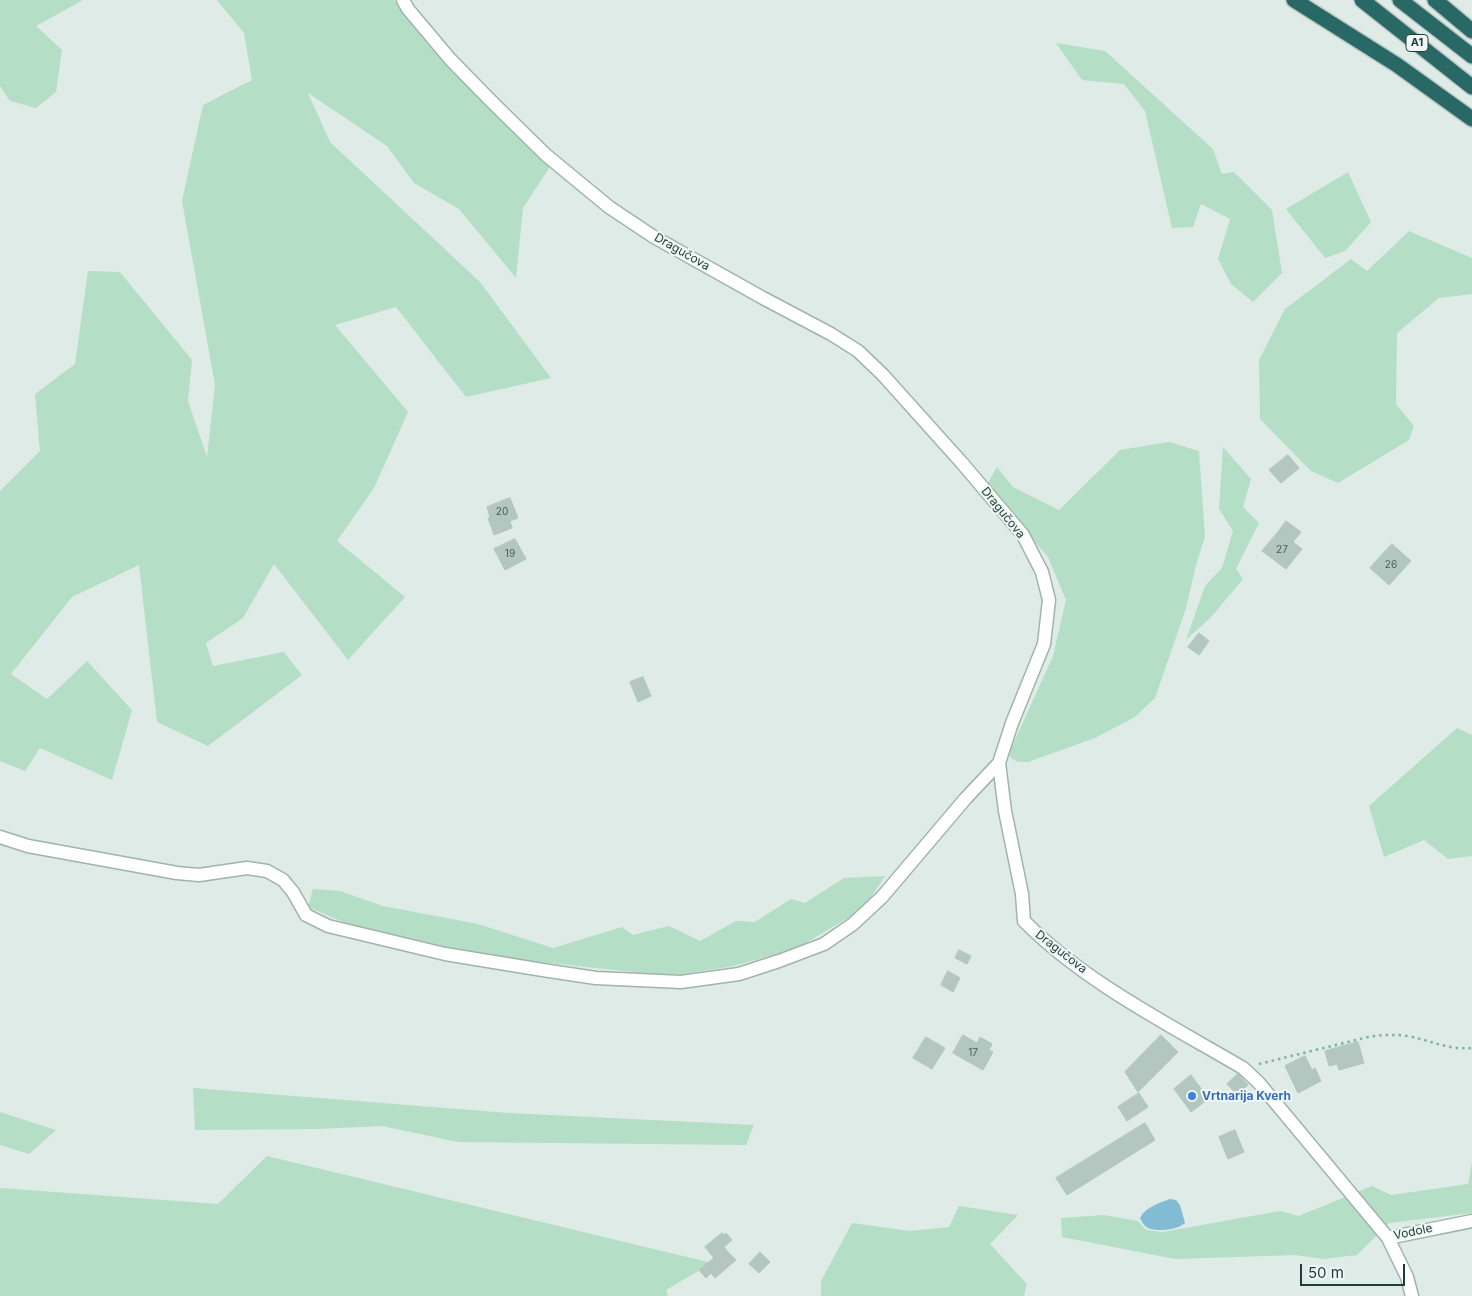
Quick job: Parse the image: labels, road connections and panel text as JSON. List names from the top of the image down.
{
  "streets": {
    "highway": ["A1"],
    "street": ["Dragučova", "Vodole"]
  },
  "crossings": [
    ["Dragučova", "Vodole"]
  ],
  "places": ["Vrtnarija Kverh"],
  "house_numbers": [
    "20",
    "27",
    "19",
    "26",
    "17"
  ],
  "scale_bar": "50 m"
}
